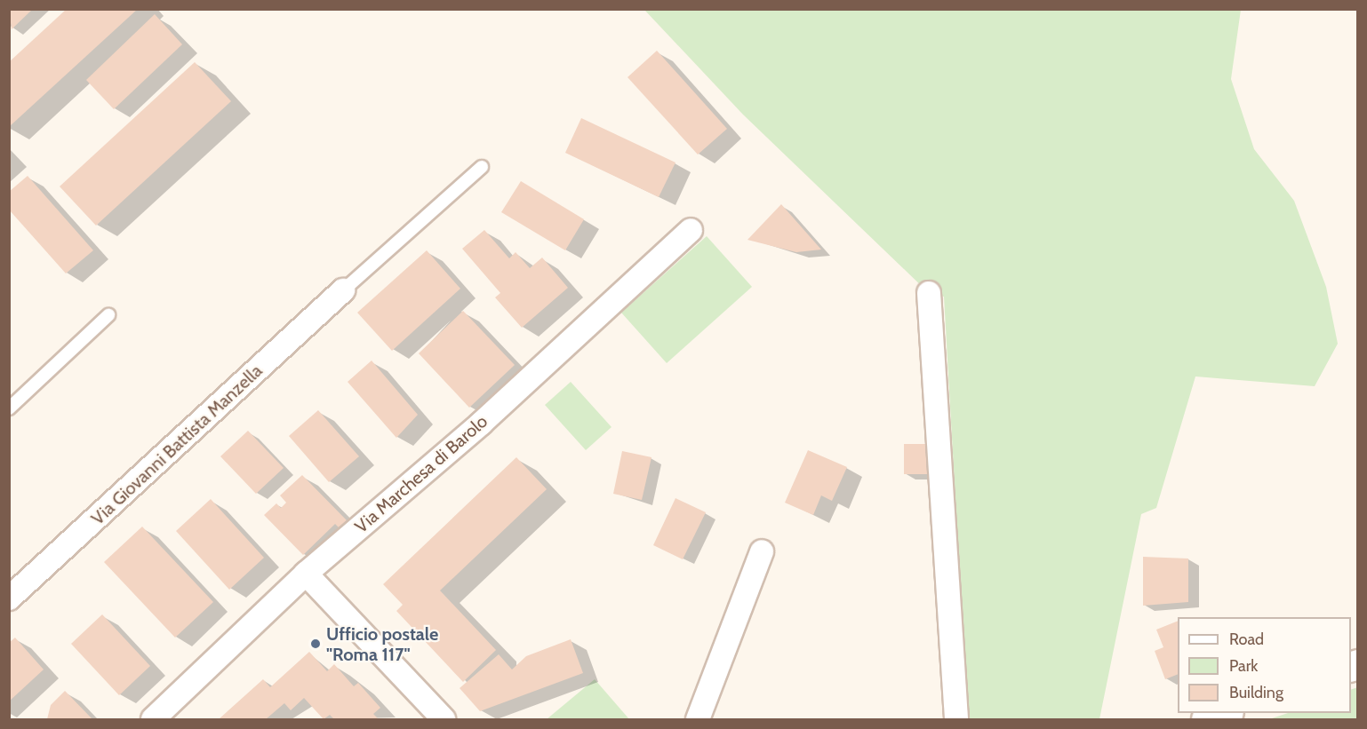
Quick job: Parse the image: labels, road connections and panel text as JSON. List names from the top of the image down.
{
  "streets": {
    "street": ["Via Giovanni Battista Manzella", "Via Marchesa di Barolo"]
  },
  "places": ["Ufficio postale \"Roma 117\""],
  "legend": ["Road", "Park", "Building"]
}
